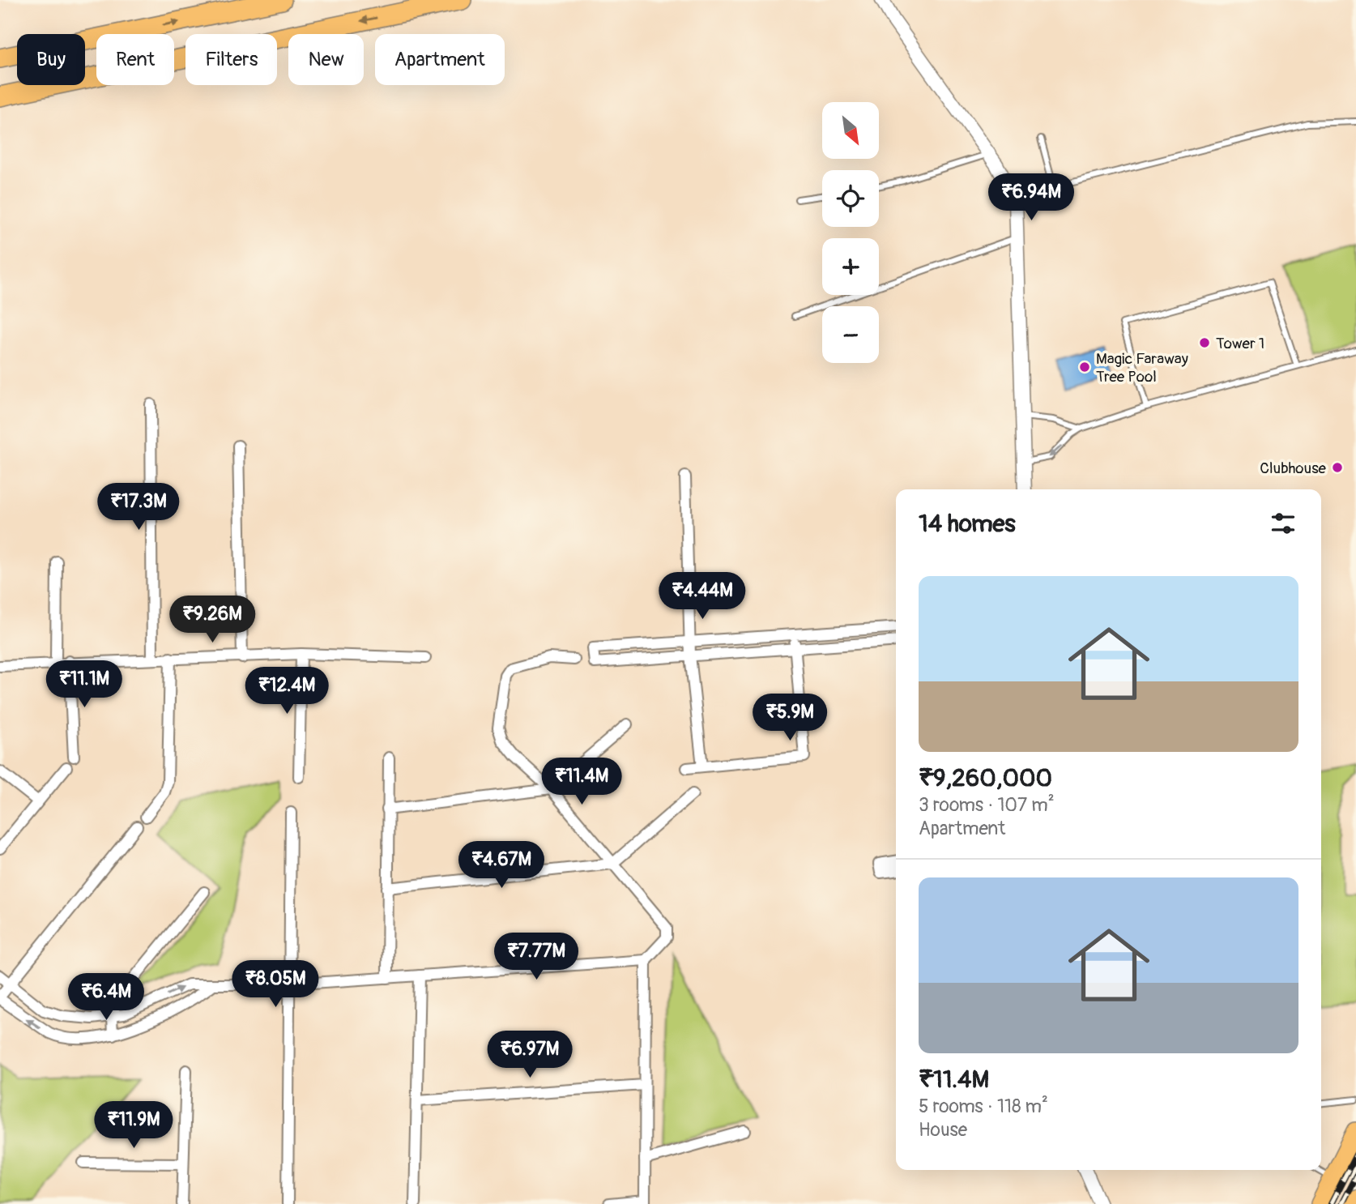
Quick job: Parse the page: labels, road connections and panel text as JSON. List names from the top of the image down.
{
  "places": ["Tower 1", "Magic Faraway Tree Pool", "Clubhouse"],
  "north": "bottom right",
  "page": {
    "chip": [
      "Buy",
      "Rent",
      "Filters",
      "New",
      "Apartment"
    ],
    "map_buttons": ["+", "−"],
    "price": [
      "₹6.94M",
      "₹17.3M",
      "₹4.44M",
      "₹9.26M",
      "₹11.1M",
      "₹12.4M",
      "₹5.9M",
      "₹11.4M",
      "₹4.67M",
      "₹7.77M",
      "₹8.05M",
      "₹6.4M",
      "₹6.97M",
      "₹11.9M"
    ],
    "heading": "14 homes",
    "list": [
      {
        "name": "₹9,260,000",
        "note": "3 rooms · 107 m² · Apartment"
      },
      {
        "name": "₹11.4M",
        "note": "5 rooms · 118 m² · House"
      }
    ]
  }
}
